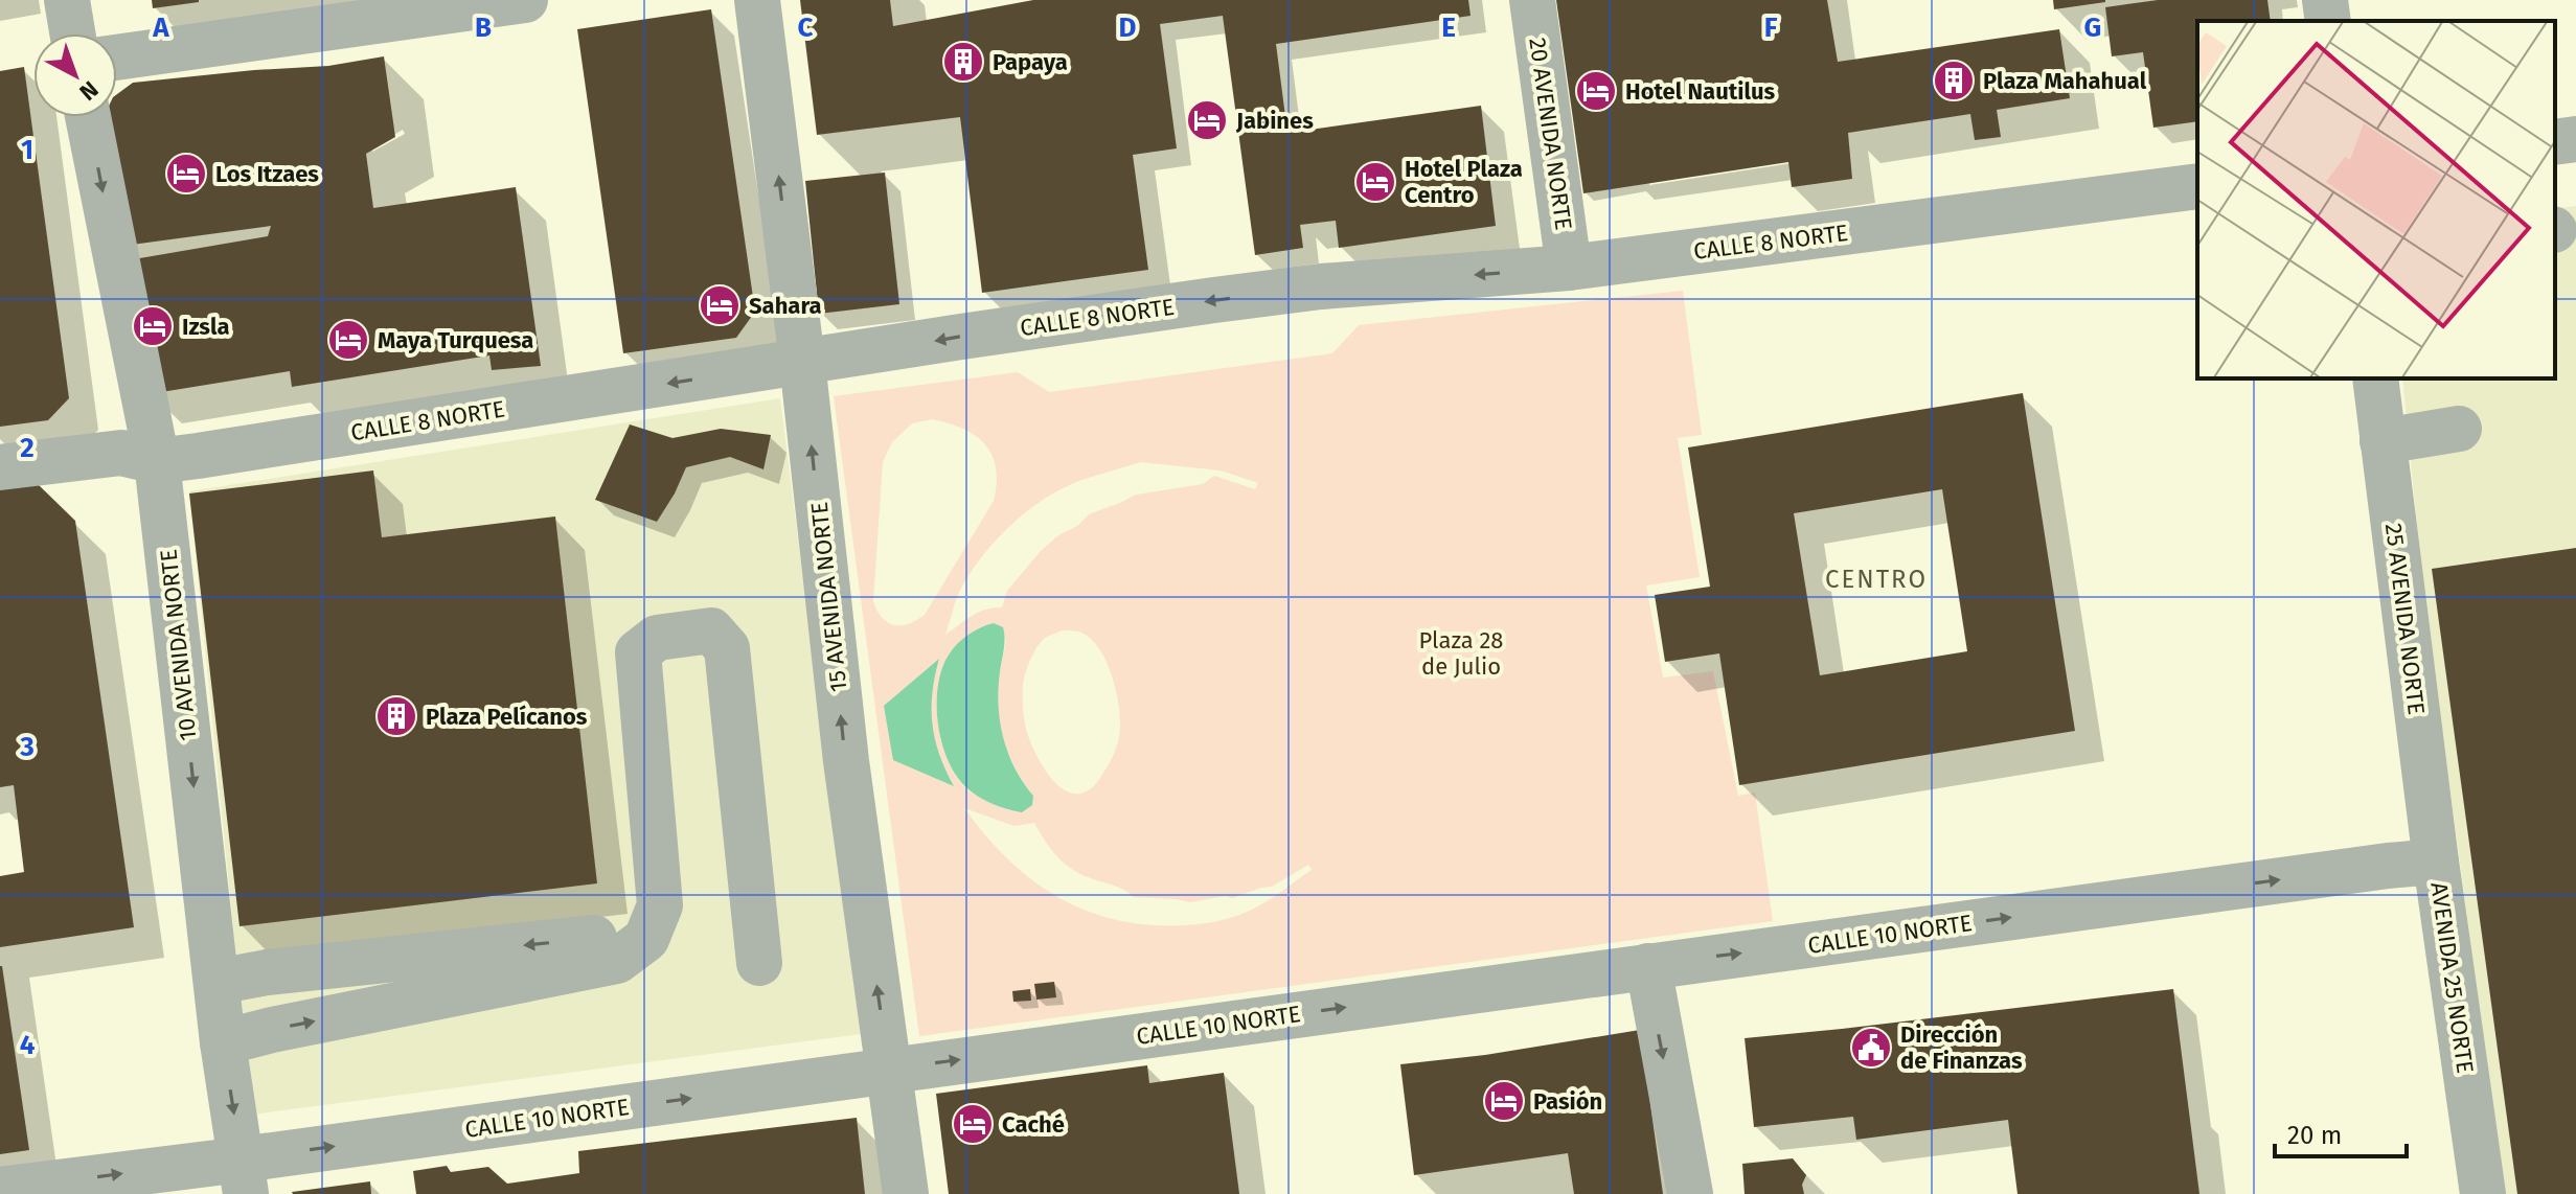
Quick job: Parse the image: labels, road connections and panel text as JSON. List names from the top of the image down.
{
  "streets": {
    "street": [
      "20 AVENIDA NORTE",
      "CALLE 8 NORTE",
      "15 AVENIDA NORTE",
      "25 AVENIDA NORTE",
      "10 AVENIDA NORTE",
      "CALLE 10 NORTE",
      "AVENIDA 25 NORTE"
    ]
  },
  "crossings": [
    ["20 AVENIDA NORTE", "CALLE 8 NORTE"],
    ["CALLE 8 NORTE", "15 AVENIDA NORTE"],
    ["CALLE 8 NORTE", "10 AVENIDA NORTE"],
    ["15 AVENIDA NORTE", "CALLE 10 NORTE"],
    ["25 AVENIDA NORTE", "CALLE 10 NORTE"],
    ["25 AVENIDA NORTE", "AVENIDA 25 NORTE"],
    ["10 AVENIDA NORTE", "CALLE 10 NORTE"],
    ["CALLE 10 NORTE", "AVENIDA 25 NORTE"]
  ],
  "one_way": ["CALLE 8 NORTE", "15 AVENIDA NORTE", "10 AVENIDA NORTE"],
  "districts": ["CENTRO"],
  "parks": ["Plaza 28 de Julio"],
  "places": {
    "building": ["Papaya", "Plaza Mahahual", "Plaza Pelícanos"],
    "hotel": [
      "Hotel Nautilus",
      "Jabines",
      "Los Itzaes",
      "Hotel Plaza Centro",
      "Sahara",
      "Izsla",
      "Maya Turquesa",
      "Pasión",
      "Caché"
    ],
    "public building": ["Dirección de Finanzas"]
  },
  "scale_bar": "20 m",
  "north": "bottom right",
  "grid": {
    "columns": [
      "A",
      "B",
      "C",
      "D",
      "E",
      "F",
      "G"
    ],
    "rows": [
      "1",
      "2",
      "3",
      "4"
    ]
  }
}
